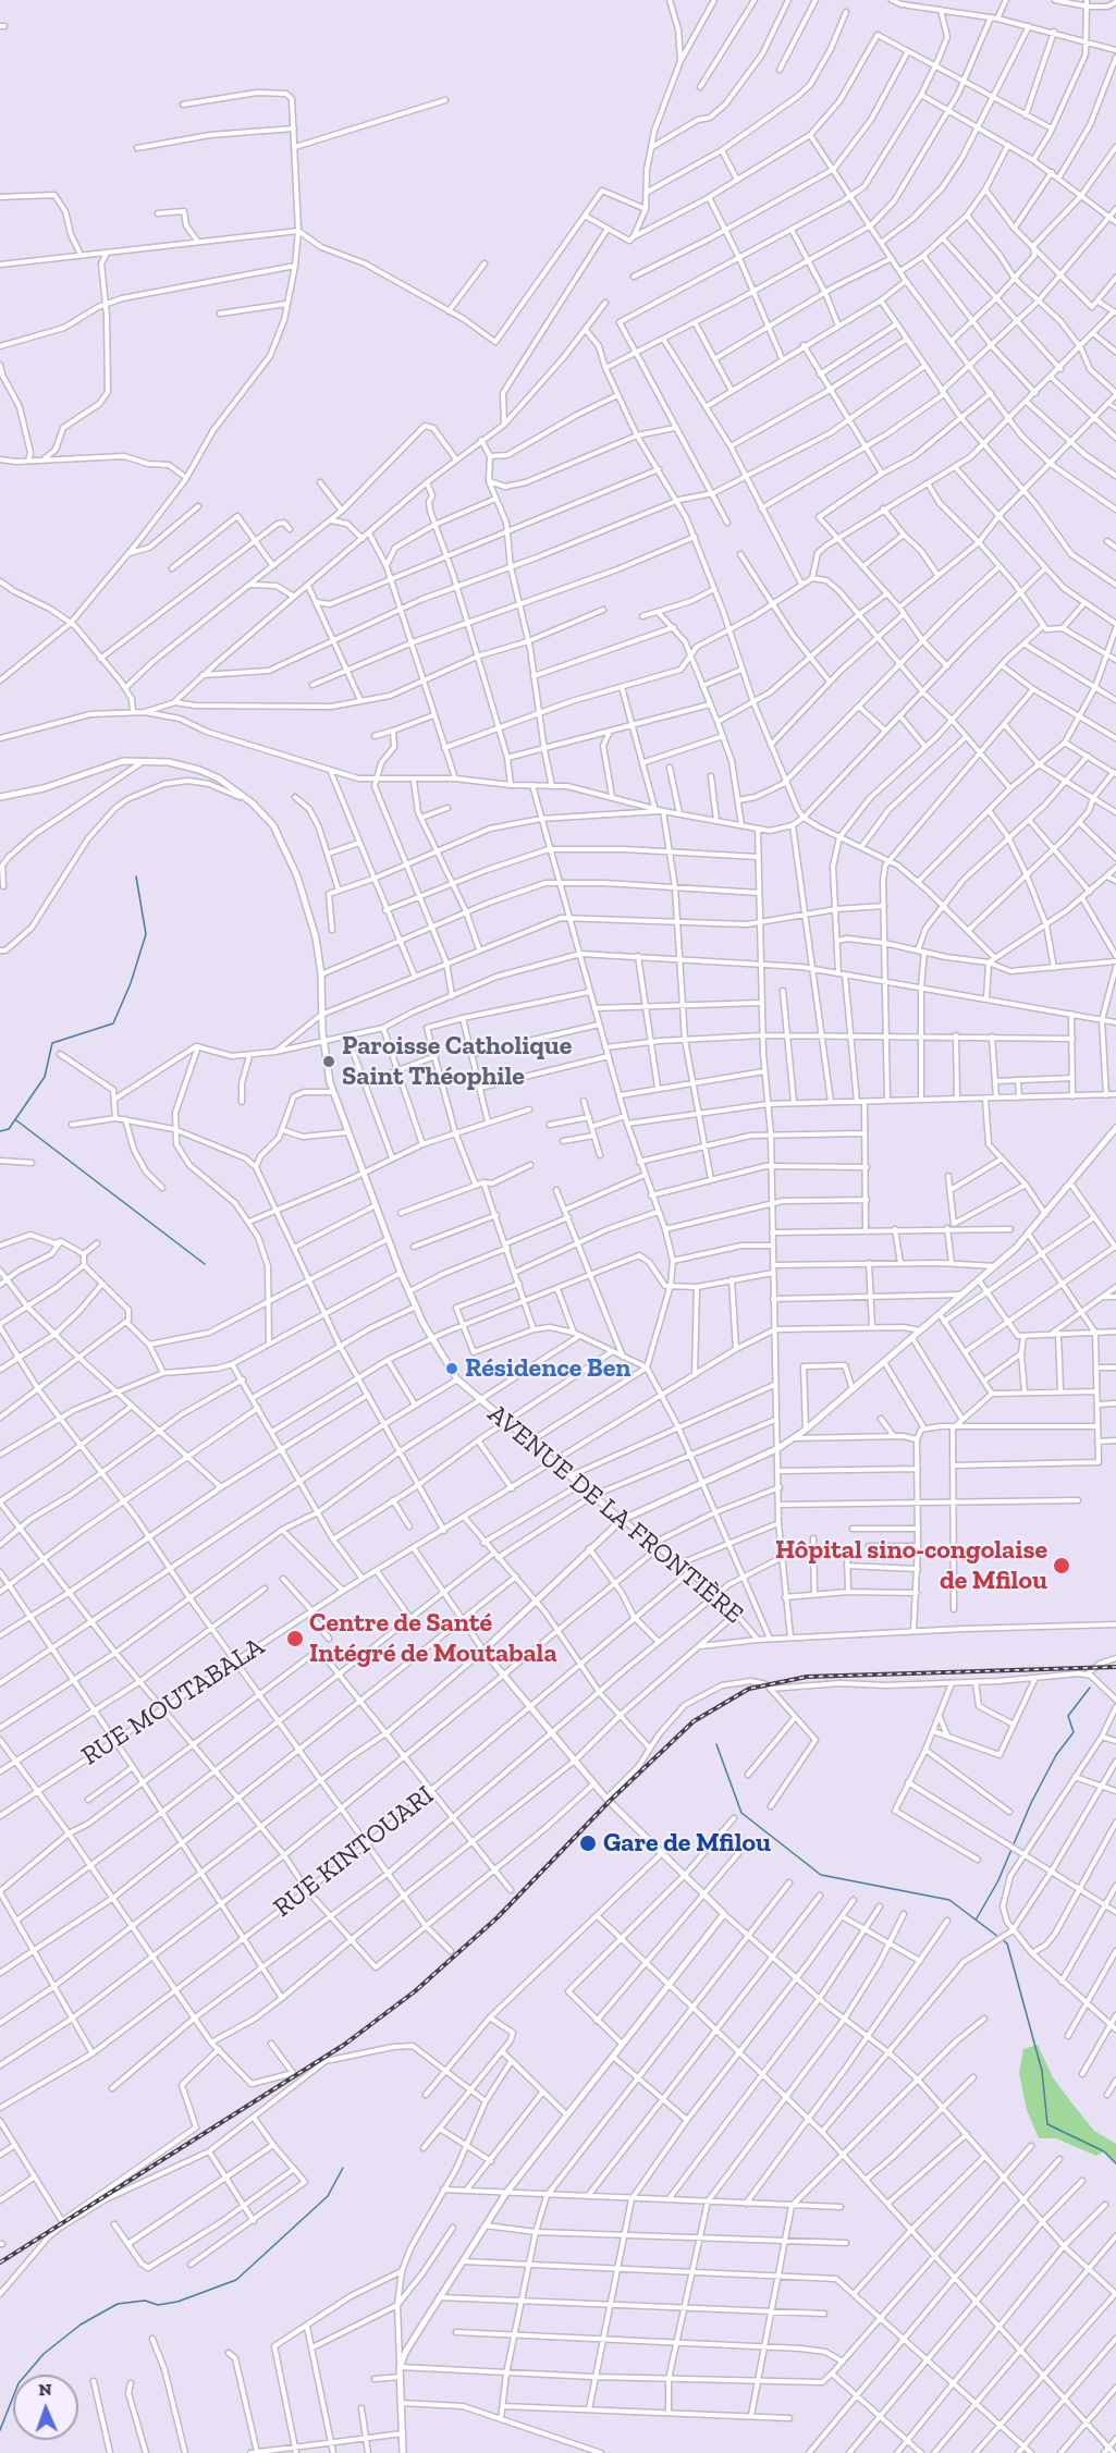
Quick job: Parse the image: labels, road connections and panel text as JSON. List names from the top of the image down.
{
  "streets": {
    "street": ["AVENUE DE LA FRONTIÈRE", "RUE MOUTABALA", "RUE KINTOUARI"]
  },
  "crossings": [
    ["AVENUE DE LA FRONTIÈRE", "RUE MOUTABALA"],
    ["AVENUE DE LA FRONTIÈRE", "RUE KINTOUARI"]
  ],
  "places": [
    "Paroisse Catholique Saint Théophile",
    "Résidence Ben",
    "Hôpital sino-congolaise de Mfilou",
    "Centre de Santé Intégré de Moutabala",
    "Gare de Mfilou"
  ],
  "north": "top"
}
